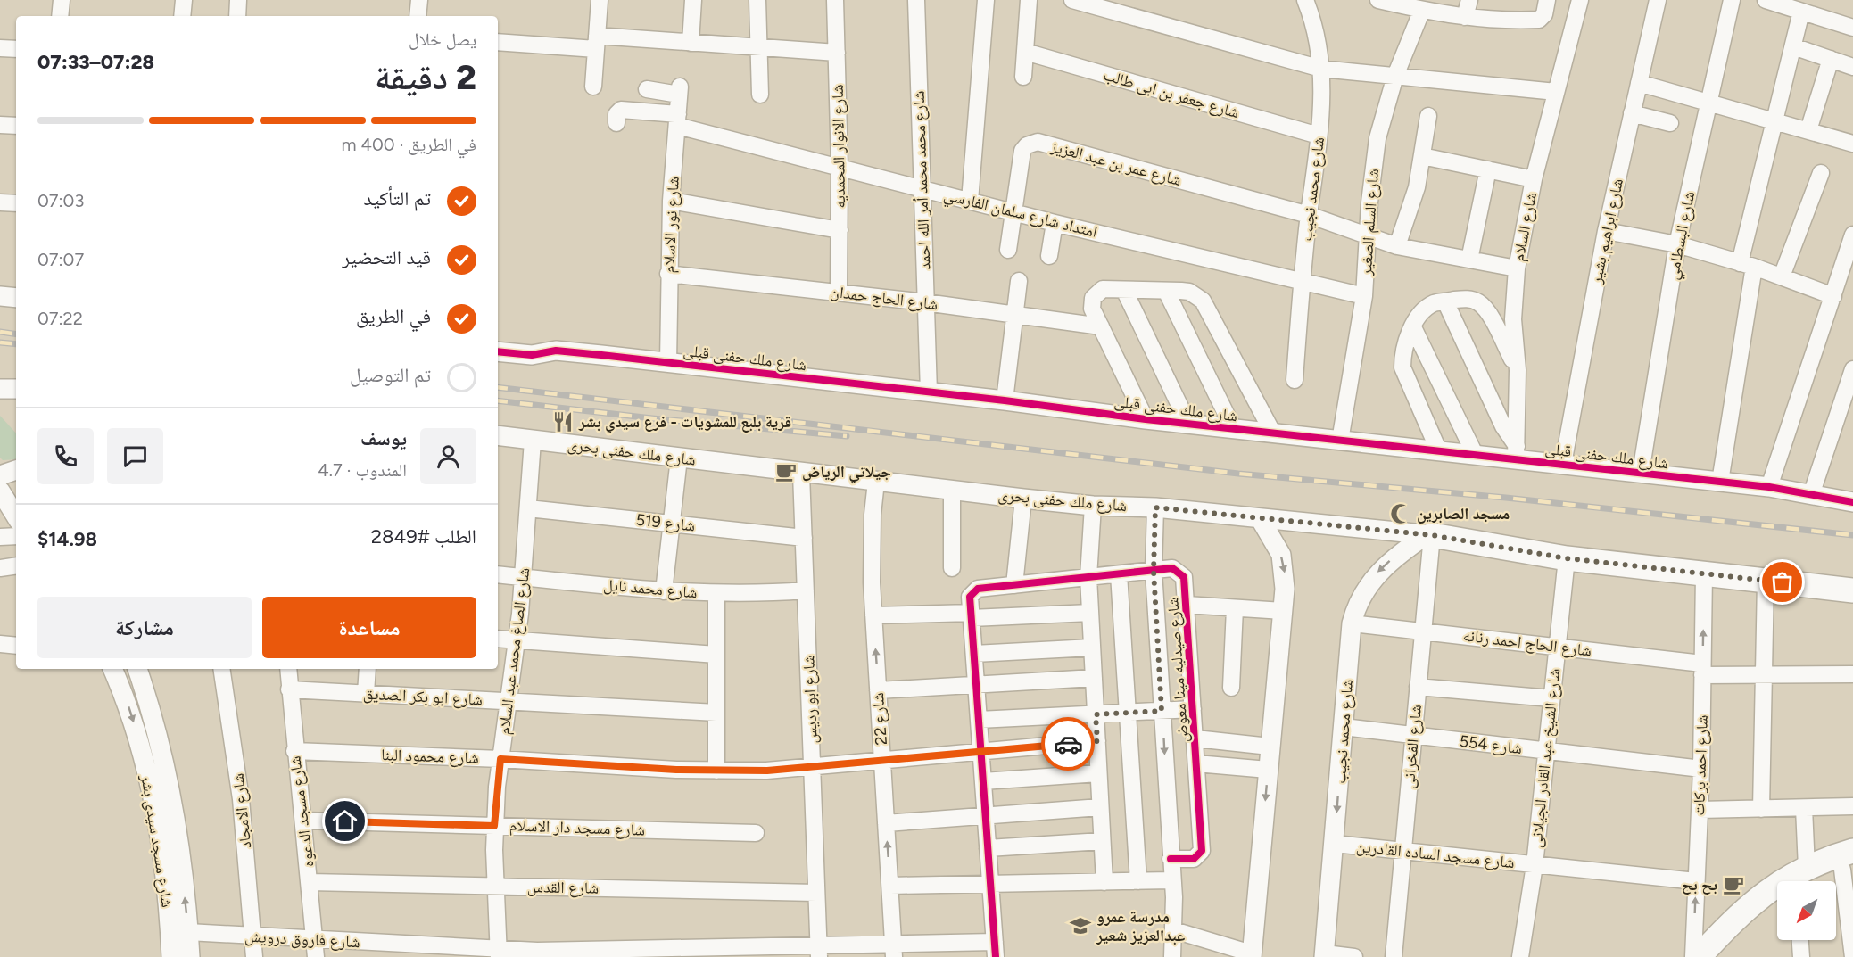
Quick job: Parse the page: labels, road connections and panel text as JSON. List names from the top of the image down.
{
  "streets": {
    "main road": ["شارع ملك حفنى بحرى"],
    "street": [
      "شارع جعفر بن ابى طالب",
      "شارع الانوار المحمديه",
      "شارع عمر بن عبد العزيز",
      "شارع محمد محمد أمر الله احمد",
      "شارع محمد نجيب",
      "امتداد شارع سلمان الفارسي",
      "شارع السلم الصغير",
      "شارع نور الاسلام",
      "شارع السلام",
      "شارع ابراهيم بشير",
      "شارع البسطامي",
      "شارع الحاج حمدان",
      "شارع ملك حفنى قبلى",
      "شارع 519",
      "شارع محمد نايل",
      "شارع الحاج احمد رنانه",
      "شارع الصاغ محمد عبد السلام",
      "شارع صيدليه مينا معوض",
      "شارع ابو بكر الصديق",
      "شارع ابو رديس",
      "شارع 22",
      "شارع 554",
      "شارع الفخرانى",
      "شارع محمود البنا",
      "شارع الشيخ عبد القادر الجيلانى",
      "شارع احمد بركات",
      "شارع الامجاد",
      "شارع مسجد الدعوه",
      "شارع مسجد دار الاسلام",
      "شارع مسجد سيدى بشر",
      "شارع مسجد الساده القادرين",
      "شارع القدس",
      "شارع فاروق درويش"
    ]
  },
  "crossings": [
    ["شارع جعفر بن ابى طالب", "شارع محمد نجيب"],
    ["شارع الانوار المحمديه", "امتداد شارع سلمان الفارسي"],
    ["شارع الانوار المحمديه", "شارع الحاج حمدان"],
    ["شارع عمر بن عبد العزيز", "شارع محمد نجيب"],
    ["شارع عمر بن عبد العزيز", "امتداد شارع سلمان الفارسي"],
    ["شارع عمر بن عبد العزيز", "شارع السلم الصغير"],
    ["شارع عمر بن عبد العزيز", "شارع السلام"],
    ["شارع محمد محمد أمر الله احمد", "امتداد شارع سلمان الفارسي"],
    ["شارع محمد محمد أمر الله احمد", "شارع الحاج حمدان"],
    ["شارع محمد محمد أمر الله احمد", "شارع ملك حفنى قبلى"],
    ["شارع محمد نجيب", "امتداد شارع سلمان الفارسي"],
    ["شارع محمد نجيب", "شارع ملك حفنى بحرى"],
    ["شارع محمد نجيب", "شارع الحاج احمد رنانه"],
    ["شارع محمد نجيب", "شارع 554"],
    ["شارع محمد نجيب", "شارع الفخرانى"],
    ["شارع محمد نجيب", "شارع مسجد الساده القادرين"],
    ["امتداد شارع سلمان الفارسي", "شارع السلم الصغير"],
    ["امتداد شارع سلمان الفارسي", "شارع نور الاسلام"],
    ["شارع السلم الصغير", "شارع ملك حفنى قبلى"],
    ["شارع نور الاسلام", "شارع الحاج حمدان"],
    ["شارع نور الاسلام", "شارع ملك حفنى قبلى"],
    ["شارع السلام", "شارع ملك حفنى قبلى"],
    ["شارع ابراهيم بشير", "شارع ملك حفنى قبلى"],
    ["شارع البسطامي", "شارع ملك حفنى قبلى"],
    ["شارع ملك حفنى بحرى", "شارع الصاغ محمد عبد السلام"],
    ["شارع ملك حفنى بحرى", "شارع ابو رديس"],
    ["شارع ملك حفنى بحرى", "شارع 22"],
    ["شارع ملك حفنى بحرى", "شارع الفخرانى"],
    ["شارع ملك حفنى بحرى", "شارع الشيخ عبد القادر الجيلانى"],
    ["شارع ملك حفنى بحرى", "شارع احمد بركات"],
    ["شارع 519", "شارع الصاغ محمد عبد السلام"],
    ["شارع 519", "شارع ابو رديس"],
    ["شارع محمد نايل", "شارع الصاغ محمد عبد السلام"],
    ["شارع محمد نايل", "شارع ابو رديس"],
    ["شارع الحاج احمد رنانه", "شارع الفخرانى"],
    ["شارع الحاج احمد رنانه", "شارع الشيخ عبد القادر الجيلانى"],
    ["شارع الحاج احمد رنانه", "شارع احمد بركات"],
    ["شارع الصاغ محمد عبد السلام", "شارع ابو بكر الصديق"],
    ["شارع الصاغ محمد عبد السلام", "شارع محمود البنا"],
    ["شارع الصاغ محمد عبد السلام", "شارع مسجد دار الاسلام"],
    ["شارع الصاغ محمد عبد السلام", "شارع القدس"],
    ["شارع الصاغ محمد عبد السلام", "شارع فاروق درويش"],
    ["شارع ابو بكر الصديق", "شارع مسجد الدعوه"],
    ["شارع ابو رديس", "شارع محمود البنا"],
    ["شارع ابو رديس", "شارع القدس"],
    ["شارع ابو رديس", "شارع فاروق درويش"],
    ["شارع 22", "شارع محمود البنا"],
    ["شارع 22", "شارع فاروق درويش"],
    ["شارع 554", "شارع الفخرانى"],
    ["شارع 554", "شارع الشيخ عبد القادر الجيلانى"],
    ["شارع 554", "شارع احمد بركات"],
    ["شارع الفخرانى", "شارع مسجد الساده القادرين"],
    ["شارع محمود البنا", "شارع مسجد الدعوه"],
    ["شارع الشيخ عبد القادر الجيلانى", "شارع مسجد الساده القادرين"],
    ["شارع احمد بركات", "شارع مسجد الساده القادرين"],
    ["شارع الامجاد", "شارع فاروق درويش"],
    ["شارع مسجد الدعوه", "شارع مسجد دار الاسلام"],
    ["شارع مسجد الدعوه", "شارع القدس"],
    ["شارع مسجد الدعوه", "شارع فاروق درويش"],
    ["شارع مسجد سيدى بشر", "شارع فاروق درويش"]
  ],
  "places": {
    "restaurant": ["قرية بلبع للمشويات - فرع سيدي بشر"],
    "cafe": ["جيلاتي الرياض", "بح بح"],
    "mosque": ["مسجد الصابرين"],
    "school or university": ["مدرسة عمرو عبدالعزيز شعير"]
  },
  "north": "bottom left",
  "page": {
    "heading": ["2 دقيقة", "يصل خلال", "07:28–07:33"],
    "panel": [
      "يوسف",
      "المندوب · 4.7",
      "الطلب #2849",
      "$14.98"
    ],
    "bar": "في الطريق · 400 m",
    "list": [
      ["تم التأكيد", "07:03"],
      ["قيد التحضير", "07:07"],
      ["في الطريق", "07:22"],
      "تم التوصيل"
    ],
    "buttons": ["مساعدة", "مشاركة"]
  }
}
